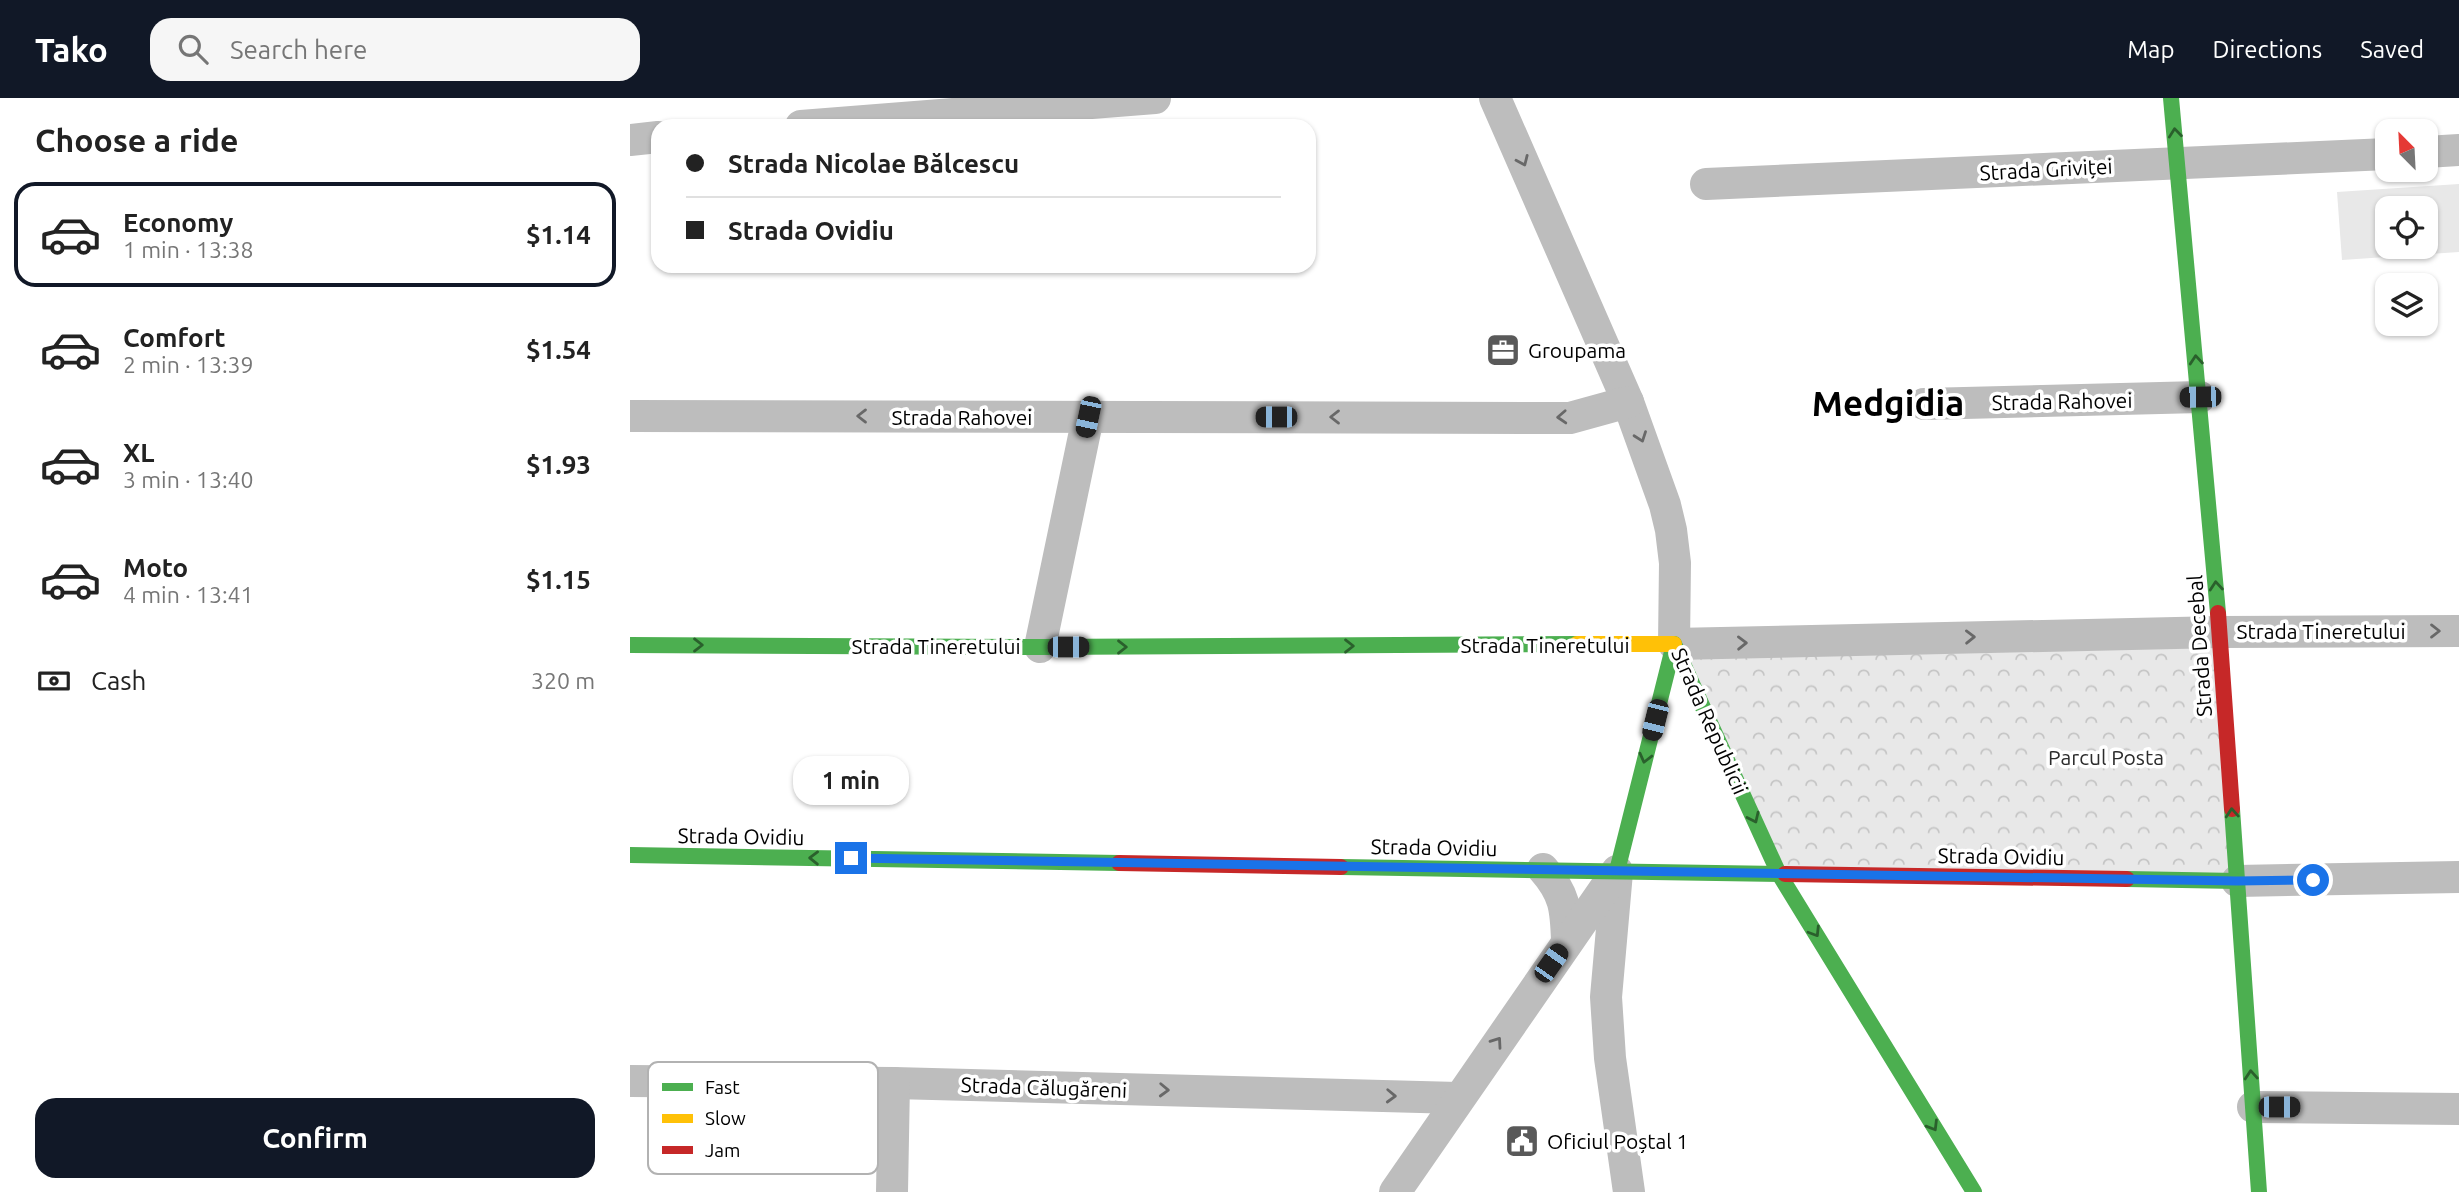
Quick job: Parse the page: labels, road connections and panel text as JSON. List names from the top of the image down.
{
  "streets": {
    "main road": [
      "Strada Tineretului",
      "Strada Decebal",
      "Strada Republicii",
      "Strada Ovidiu"
    ],
    "street": ["Strada Griviței", "Strada Rahovei", "Strada Călugăreni"]
  },
  "crossings": [
    ["Strada Griviței", "Strada Decebal"],
    ["Strada Rahovei", "Strada Decebal"],
    ["Strada Rahovei", "Strada Republicii"],
    ["Strada Tineretului", "Strada Decebal"],
    ["Strada Tineretului", "Strada Republicii"],
    ["Strada Decebal", "Strada Ovidiu"],
    ["Strada Republicii", "Strada Ovidiu"]
  ],
  "one_way": [
    "Strada Rahovei",
    "Strada Tineretului",
    "Strada Decebal",
    "Strada Republicii",
    "Strada Ovidiu",
    "Strada Călugăreni"
  ],
  "districts": ["Medgidia"],
  "parks": ["Parcul Posta"],
  "places": {
    "office": ["Groupama"],
    "public building": ["Oficiul Poștal 1"]
  },
  "legend": ["Fast", "Slow", "Jam"],
  "north": "top left",
  "page": {
    "header": "Tako",
    "search": "Search here",
    "nav": ["Map", "Directions", "Saved"],
    "heading": "Choose a ride",
    "banner": ["Strada Nicolae Bălcescu", "Strada Ovidiu"],
    "list": [
      {
        "name": "Economy",
        "note": "1 min · 13:38",
        "value": "$1.14"
      },
      {
        "name": "Comfort",
        "note": "2 min · 13:39",
        "value": "$1.54"
      },
      {
        "name": "XL",
        "note": "3 min · 13:40",
        "value": "$1.93"
      },
      {
        "name": "Moto",
        "note": "4 min · 13:41",
        "value": "$1.15"
      }
    ],
    "pay": ["Cash", "320 m"],
    "bubble": "1 min",
    "buttons": "Confirm"
  }
}
